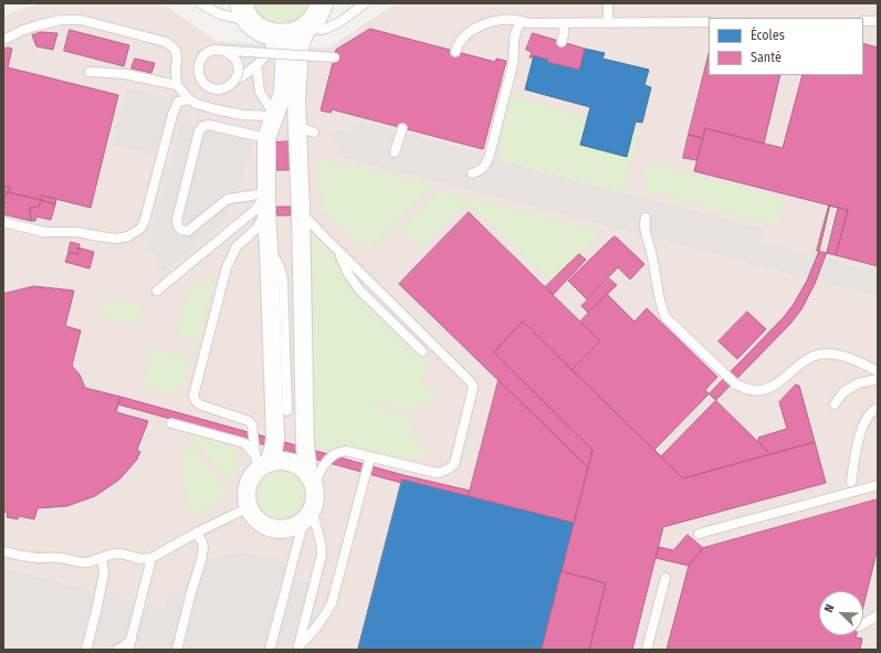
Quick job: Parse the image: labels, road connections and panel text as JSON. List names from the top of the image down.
{
  "legend": ["Écoles", "Santé"],
  "north": "top left"
}
